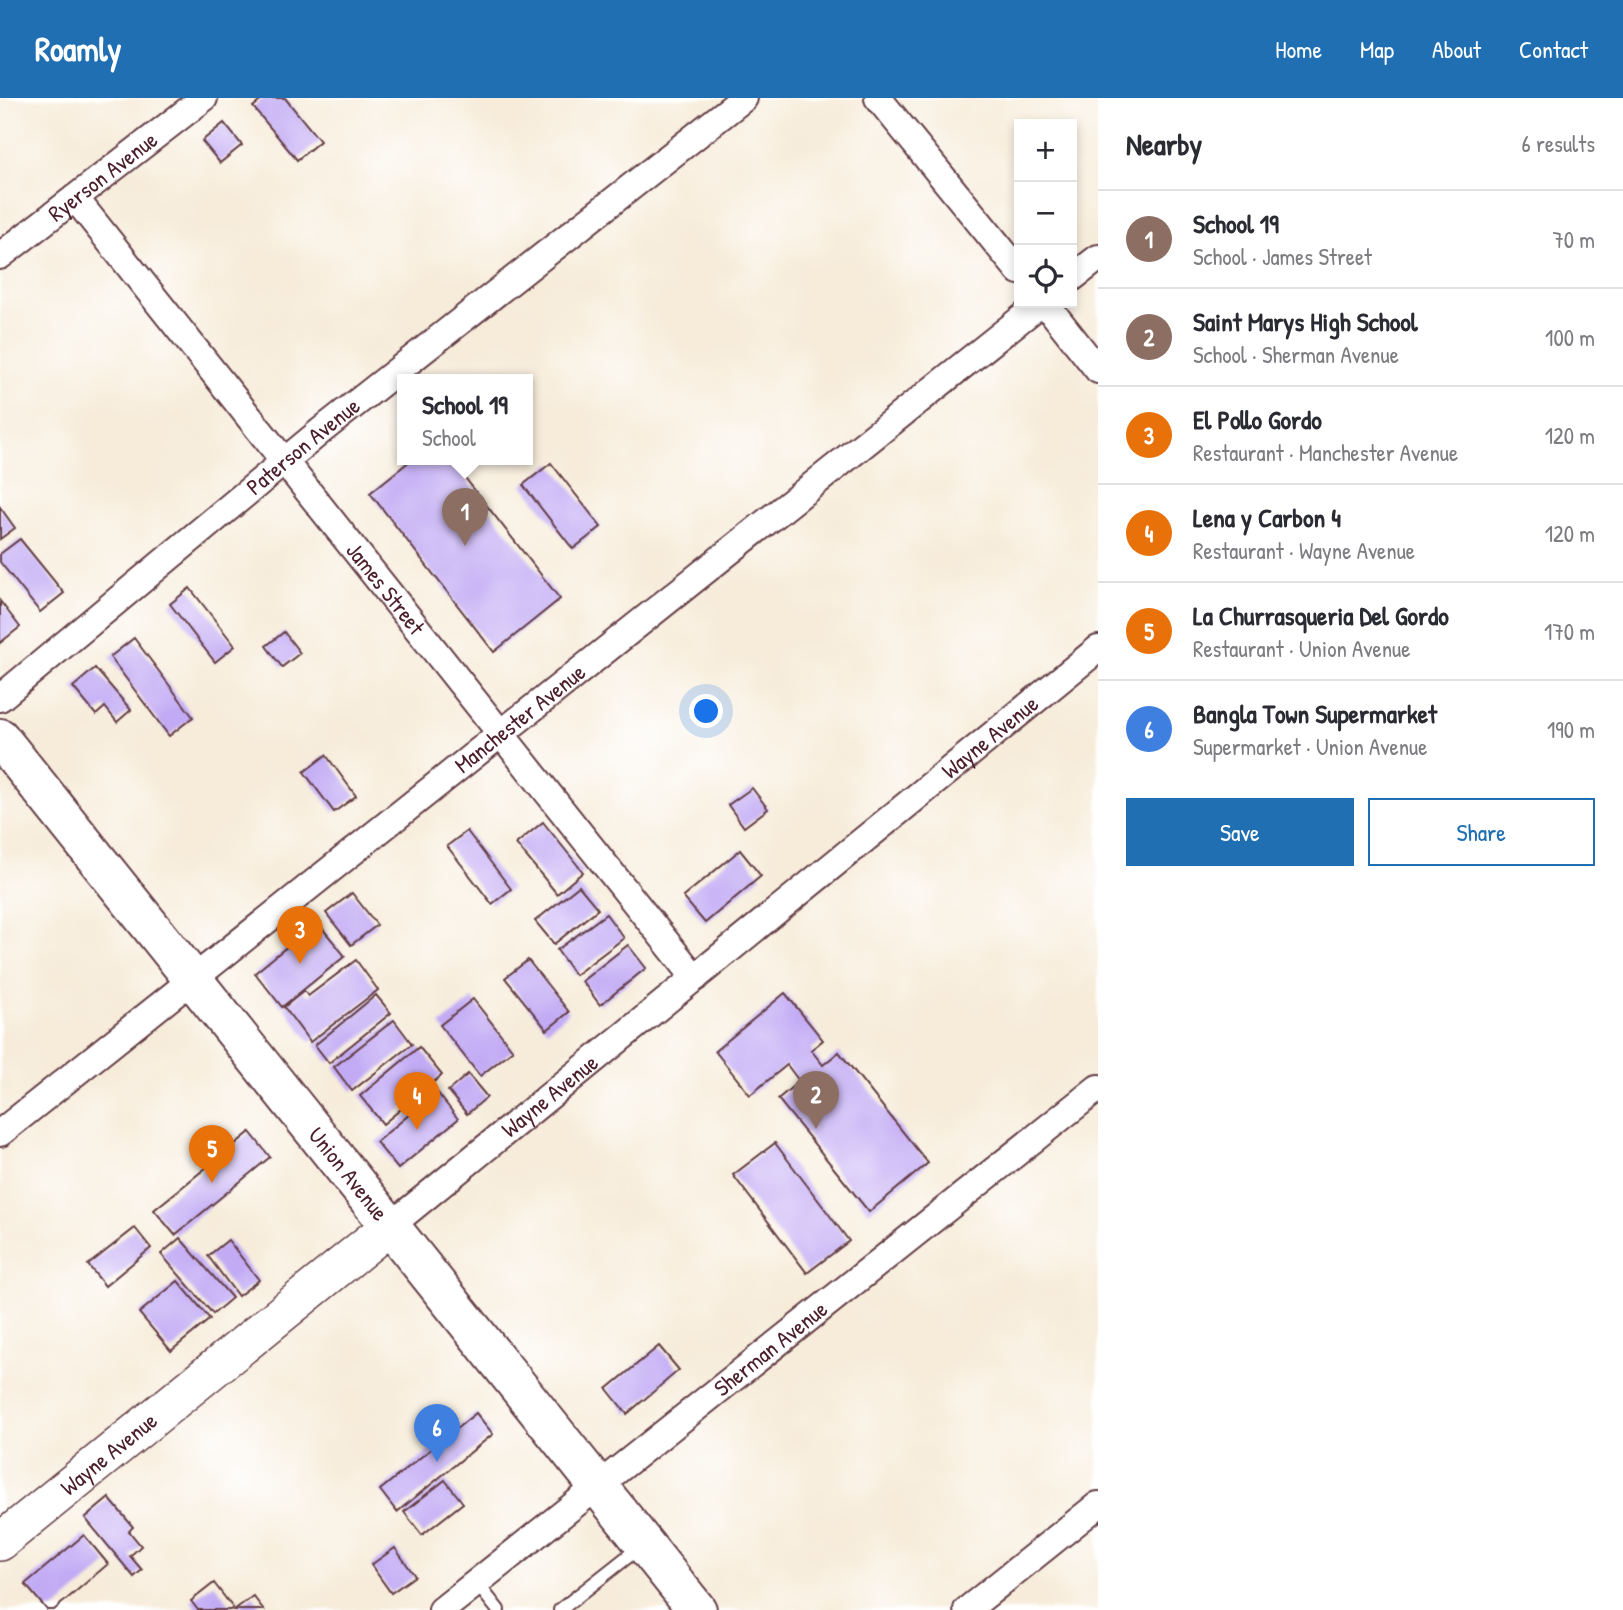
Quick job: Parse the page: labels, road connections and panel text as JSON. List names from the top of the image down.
{
  "streets": {
    "main road": ["Wayne Avenue", "Union Avenue"],
    "street": [
      "Ryerson Avenue",
      "Paterson Avenue",
      "James Street",
      "Manchester Avenue",
      "Sherman Avenue"
    ]
  },
  "crossings": [
    ["Ryerson Avenue", "James Street"],
    ["Paterson Avenue", "James Street"],
    ["James Street", "Manchester Avenue"],
    ["James Street", "Wayne Avenue"],
    ["Manchester Avenue", "Union Avenue"],
    ["Wayne Avenue", "Union Avenue"],
    ["Union Avenue", "Sherman Avenue"]
  ],
  "page": {
    "header": "Roamly",
    "nav": [
      "Home",
      "Map",
      "About",
      "Contact"
    ],
    "heading": ["Nearby", "6 results"],
    "map_buttons": ["+", "−"],
    "list": [
      {
        "mark": "1",
        "name": "School 19",
        "note": "School · James Street",
        "value": "70 m"
      },
      {
        "mark": "2",
        "name": "Saint Marys High School",
        "note": "School · Sherman Avenue",
        "value": "100 m"
      },
      {
        "mark": "3",
        "name": "El Pollo Gordo",
        "note": "Restaurant · Manchester Avenue",
        "value": "120 m"
      },
      {
        "mark": "4",
        "name": "Lena y Carbon 4",
        "note": "Restaurant · Wayne Avenue",
        "value": "120 m"
      },
      {
        "mark": "5",
        "name": "La Churrasqueria Del Gordo",
        "note": "Restaurant · Union Avenue",
        "value": "170 m"
      },
      {
        "mark": "6",
        "name": "Bangla Town Supermarket",
        "note": "Supermarket · Union Avenue",
        "value": "190 m"
      }
    ],
    "popup": ["School 19", "School"],
    "pins": [
      "1",
      "3",
      "2",
      "4",
      "5",
      "6"
    ],
    "buttons": ["Save", "Share"]
  }
}
